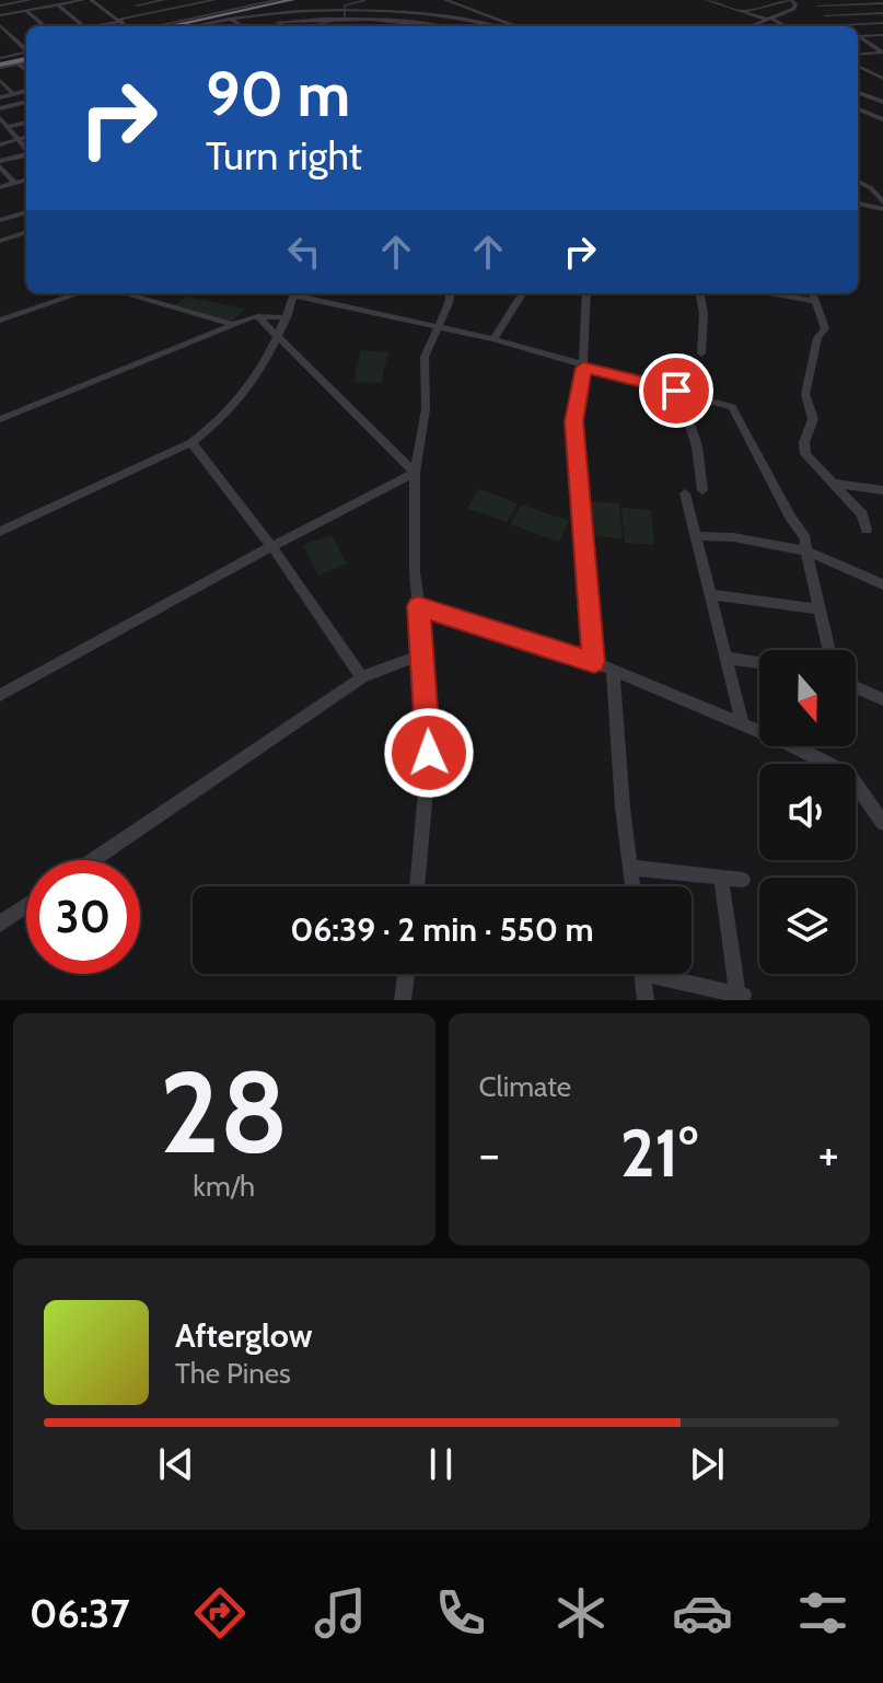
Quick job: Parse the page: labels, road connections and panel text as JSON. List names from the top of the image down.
{
  "north": "bottom",
  "page": {
    "turn": ["90 m", "Turn right"],
    "limit": "30",
    "trip": "06:39 · 2 min · 550 m",
    "tile": [
      ["28", "km/h"],
      "Climate"
    ],
    "heat": ["−", "21°", "+"],
    "song": ["Afterglow", "The Pines"],
    "tabs": "06:37"
  }
}
